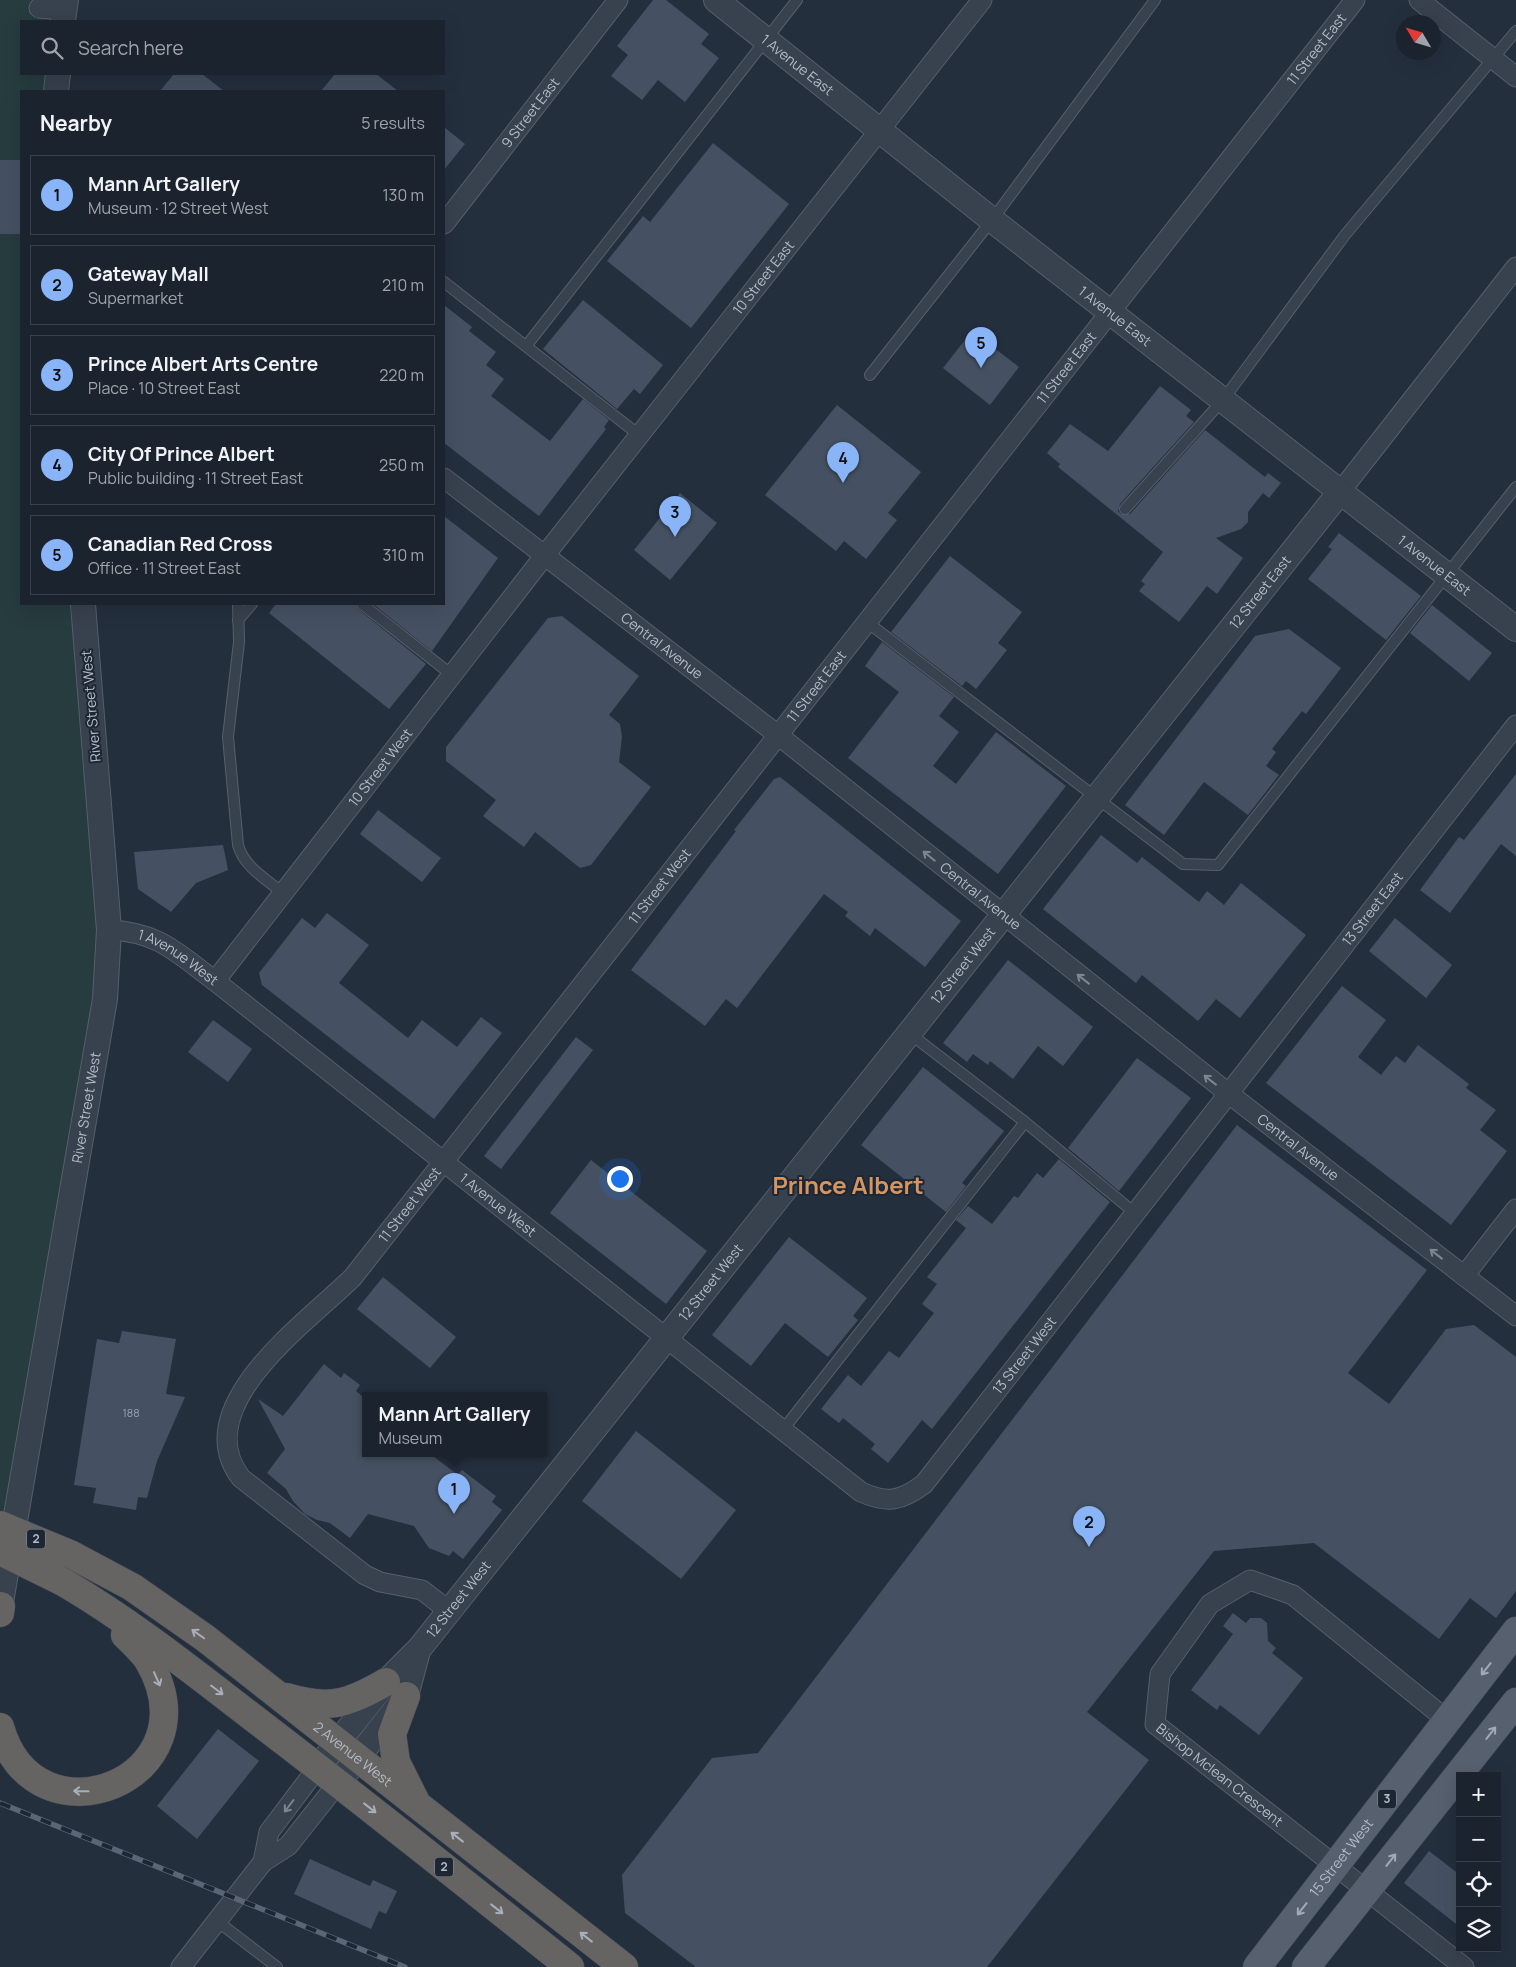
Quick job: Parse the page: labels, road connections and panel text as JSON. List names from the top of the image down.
{
  "streets": {
    "highway": ["2", "2 Avenue West"],
    "main road": ["3", "15 Street West"],
    "street": [
      "11 Street East",
      "1 Avenue East",
      "9 Street East",
      "10 Street East",
      "12 Street East",
      "Central Avenue",
      "River Street West",
      "10 Street West",
      "11 Street West",
      "13 Street East",
      "1 Avenue West",
      "12 Street West",
      "13 Street West",
      "Bishop Mclean Crescent"
    ]
  },
  "crossings": [
    ["11 Street East", "1 Avenue East"],
    ["11 Street East", "Central Avenue"],
    ["11 Street East", "11 Street West"],
    ["1 Avenue East", "10 Street East"],
    ["1 Avenue East", "12 Street East"],
    ["10 Street East", "Central Avenue"],
    ["10 Street East", "10 Street West"],
    ["12 Street East", "Central Avenue"],
    ["12 Street East", "12 Street West"],
    ["Central Avenue", "10 Street West"],
    ["Central Avenue", "11 Street West"],
    ["Central Avenue", "13 Street East"],
    ["Central Avenue", "12 Street West"],
    ["Central Avenue", "13 Street West"],
    ["River Street West", "1 Avenue West"],
    ["10 Street West", "1 Avenue West"],
    ["11 Street West", "1 Avenue West"],
    ["11 Street West", "12 Street West"],
    ["13 Street East", "13 Street West"],
    ["1 Avenue West", "12 Street West"],
    ["1 Avenue West", "13 Street West"],
    ["12 Street West", "2"],
    ["12 Street West", "2 Avenue West"],
    ["Bishop Mclean Crescent", "15 Street West"]
  ],
  "one_way": ["Central Avenue"],
  "districts": ["Prince Albert"],
  "house_numbers": ["188"],
  "north": "top left",
  "page": {
    "search": "Search here",
    "heading": ["Nearby", "5 results"],
    "list": [
      {
        "mark": "1",
        "name": "Mann Art Gallery",
        "note": "Museum · 12 Street West",
        "value": "130 m"
      },
      {
        "mark": "2",
        "name": "Gateway Mall",
        "note": "Supermarket",
        "value": "210 m"
      },
      {
        "mark": "3",
        "name": "Prince Albert Arts Centre",
        "note": "Place · 10 Street East",
        "value": "220 m"
      },
      {
        "mark": "4",
        "name": "City Of Prince Albert",
        "note": "Public building · 11 Street East",
        "value": "250 m"
      },
      {
        "mark": "5",
        "name": "Canadian Red Cross",
        "note": "Office · 11 Street East",
        "value": "310 m"
      }
    ],
    "pins": [
      "5",
      "4",
      "3",
      "1",
      "2"
    ],
    "popup": ["Mann Art Gallery", "Museum"],
    "map_buttons": ["+", "−"]
  }
}
